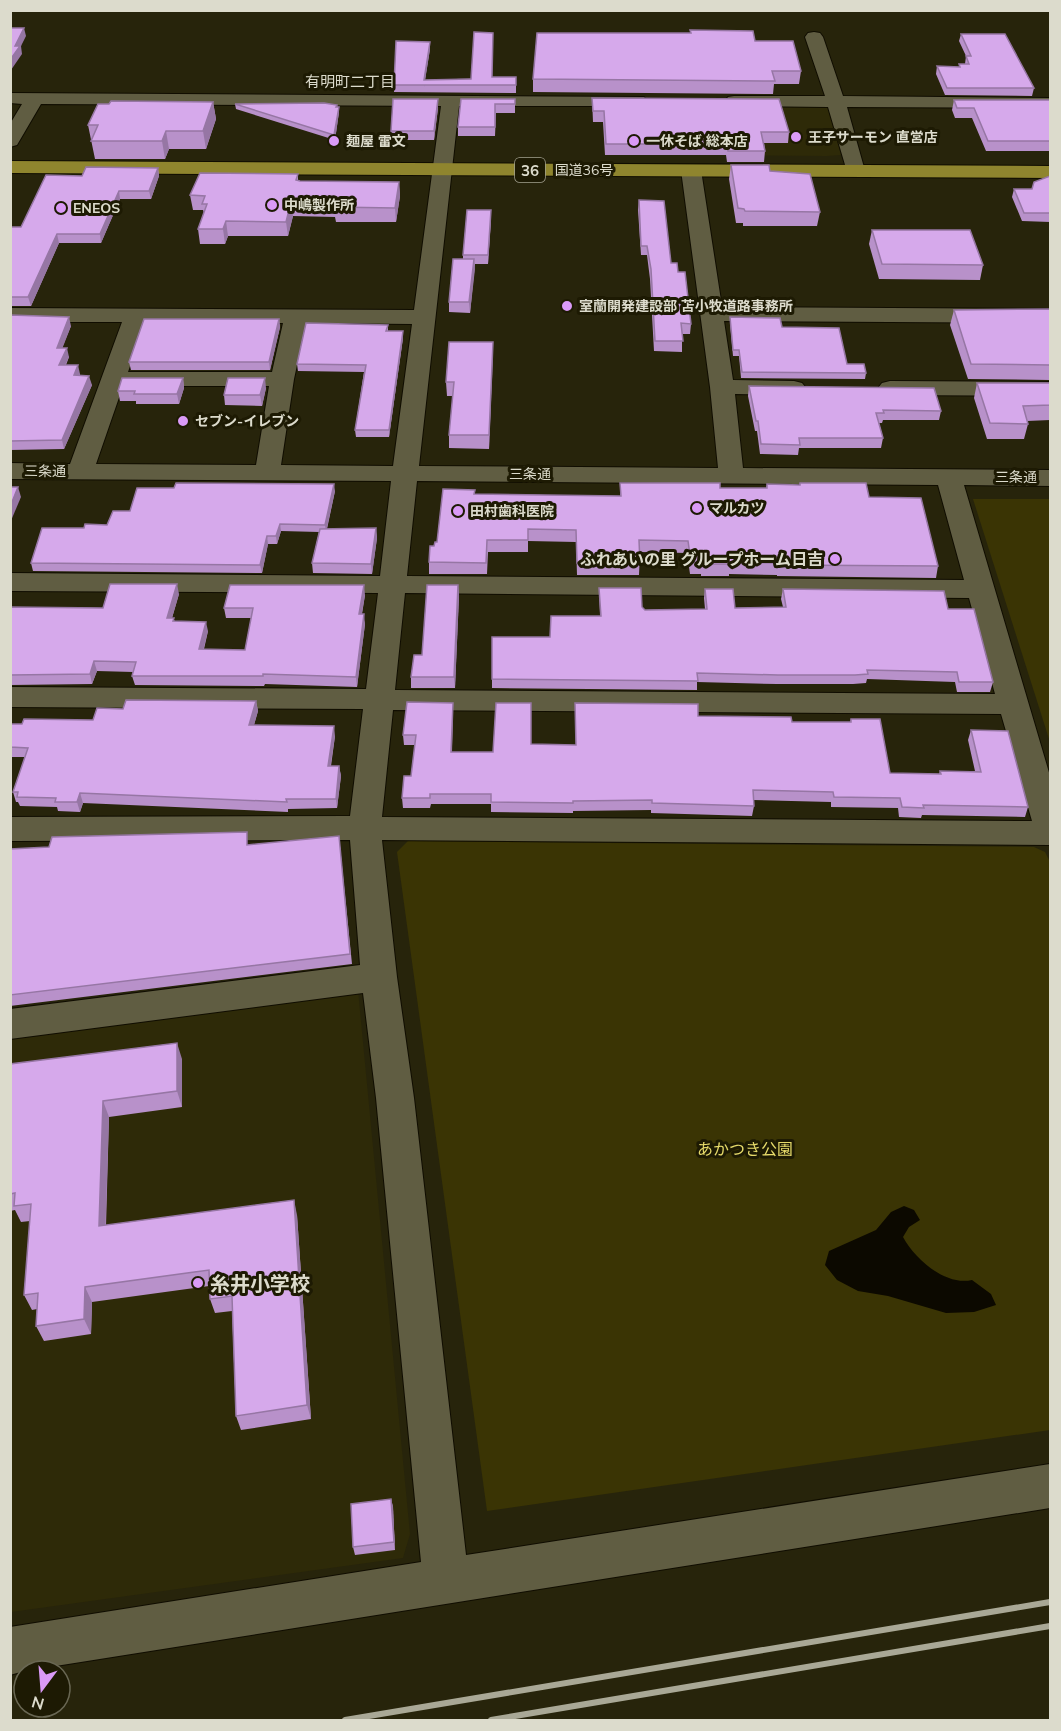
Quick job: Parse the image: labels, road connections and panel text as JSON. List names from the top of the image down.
{
  "streets": {
    "highway": ["36", "国道36号"],
    "street": ["三条通"]
  },
  "districts": ["有明町二丁目"],
  "parks": ["あかつき公園"],
  "places": [
    "王子サーモン 直営店",
    "麺屋 雷文",
    "一休そば 総本店",
    "中嶋製作所",
    "ENEOS",
    "室蘭開発建設部 苫小牧道路事務所",
    "セブン-イレブン",
    "マルカツ",
    "田村歯科医院",
    "ふれあいの里 グループホーム日吉",
    "糸井小学校"
  ],
  "north": "bottom"
}
